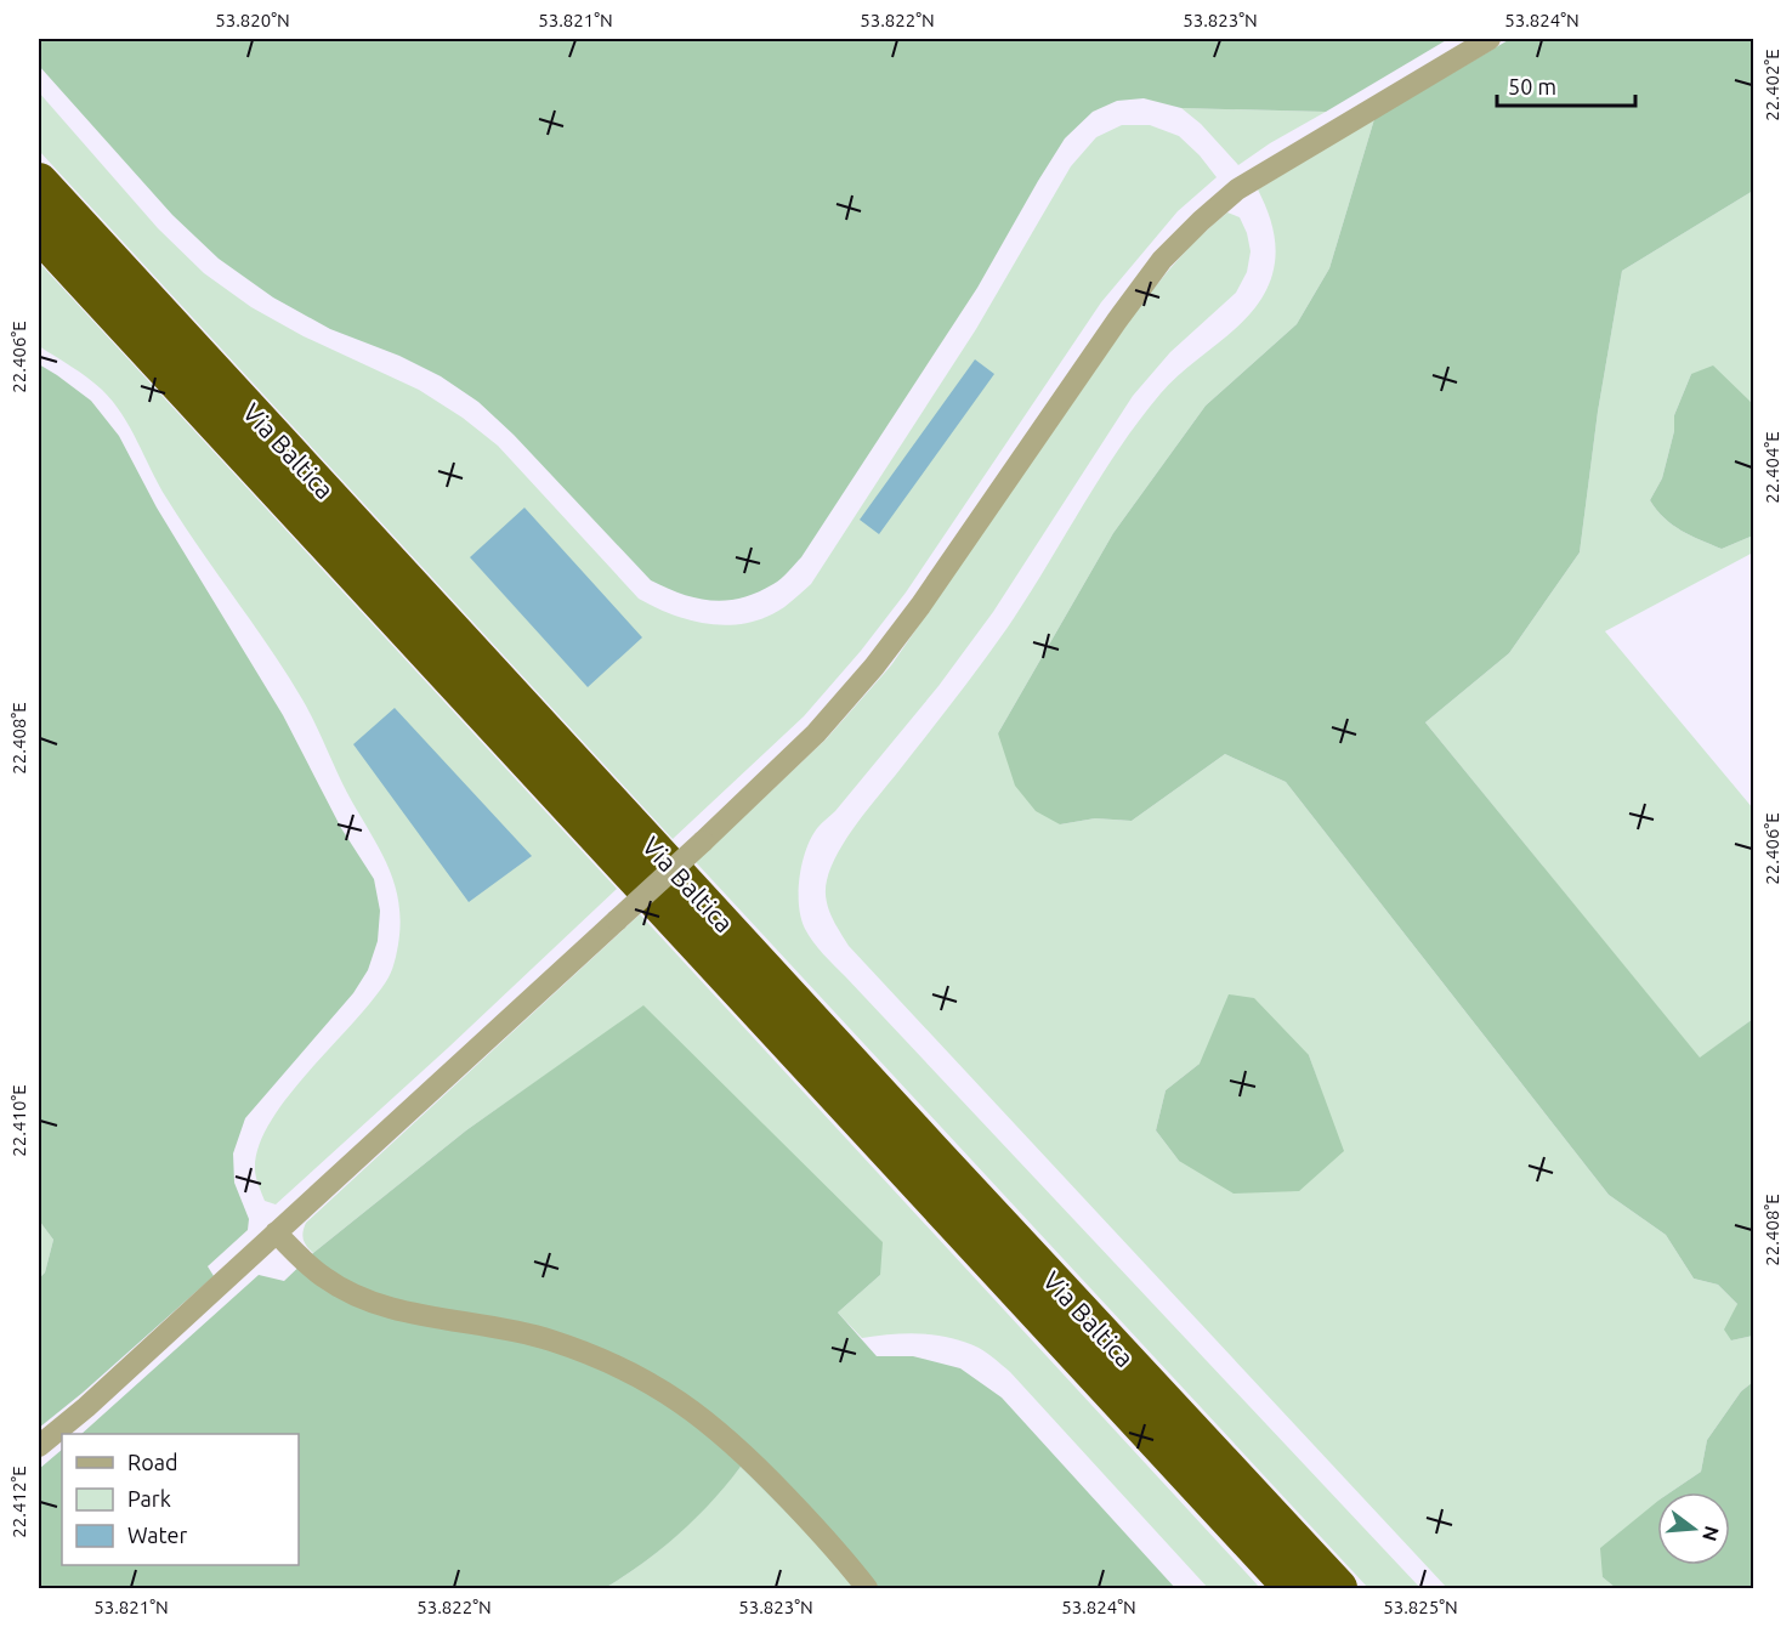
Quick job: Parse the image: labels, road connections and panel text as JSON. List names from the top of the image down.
{
  "streets": {
    "highway": ["Via Baltica"]
  },
  "legend": ["Road", "Park", "Water"],
  "scale_bar": "50 m",
  "north": "right",
  "coordinates": [
    "53.820°N",
    "53.821°N",
    "53.822°N",
    "53.823°N",
    "53.824°N",
    "22.402°E",
    "22.406°E",
    "22.404°E",
    "22.408°E",
    "22.410°E",
    "22.412°E",
    "53.825°N"
  ]
}
